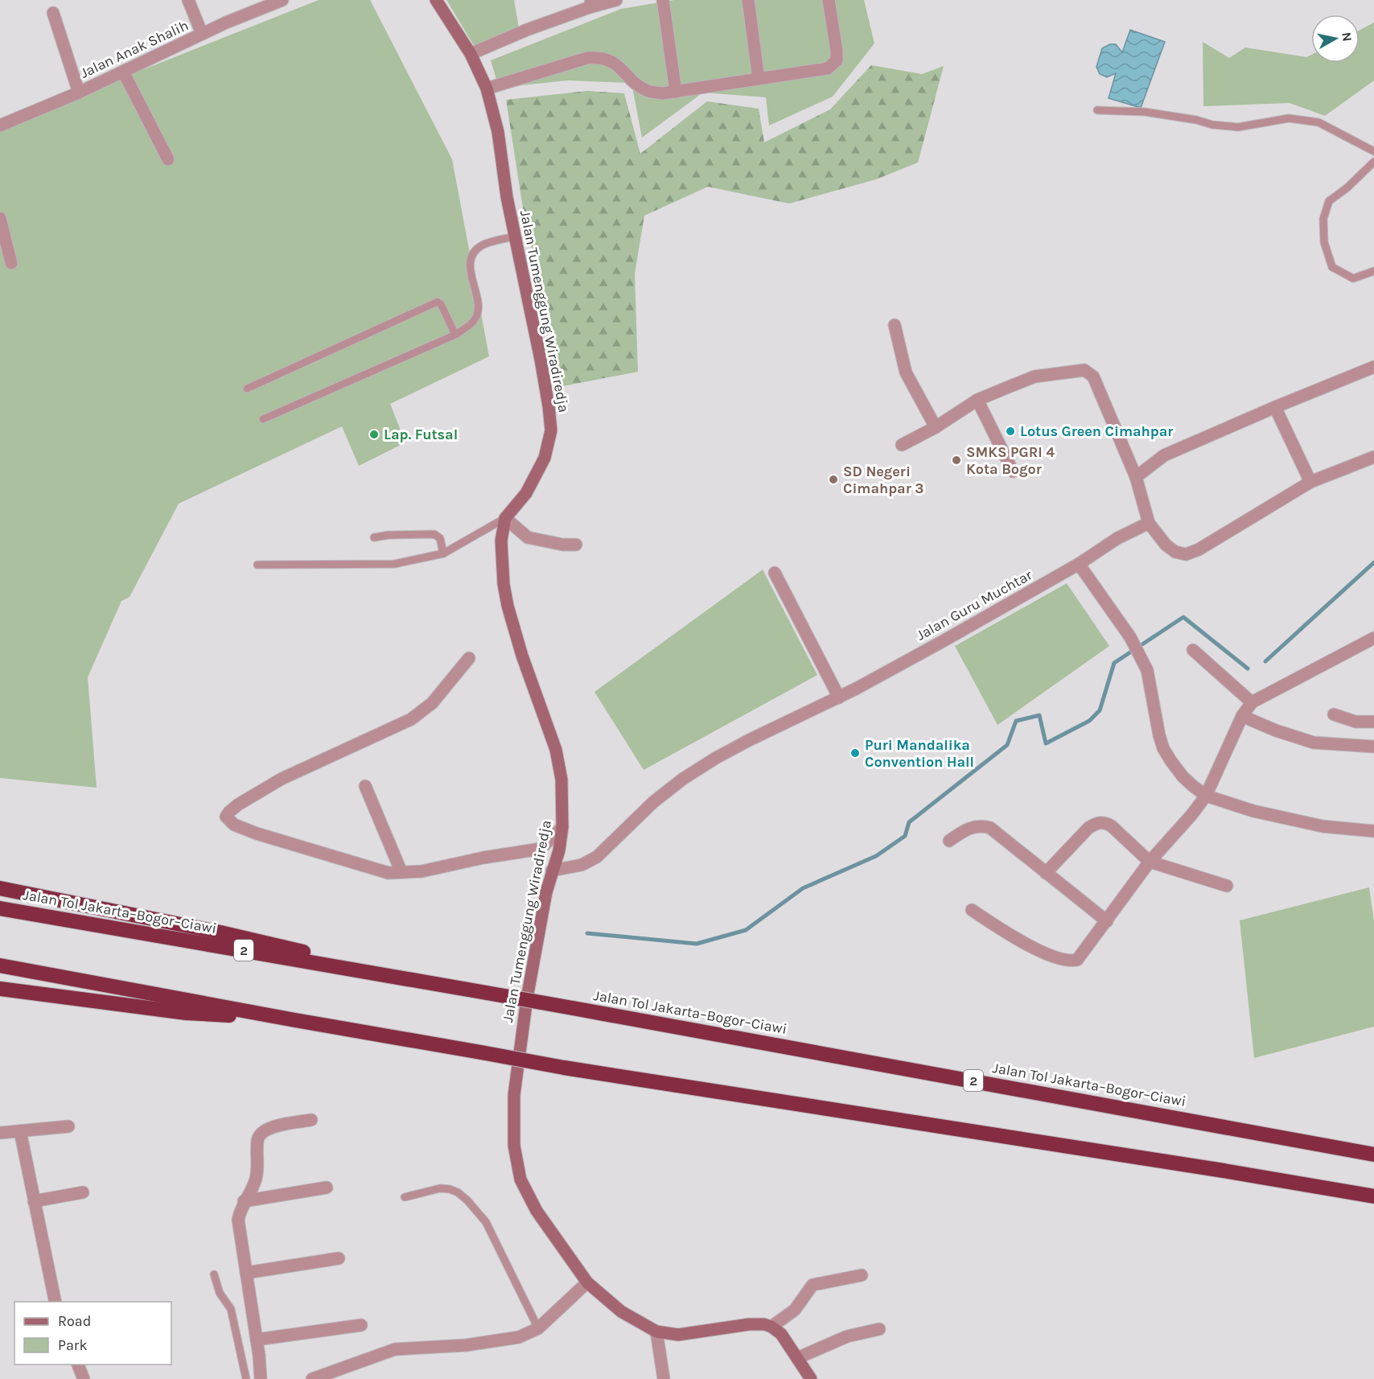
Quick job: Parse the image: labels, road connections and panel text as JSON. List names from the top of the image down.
{
  "streets": {
    "highway": ["Jalan Tol Jakarta–Bogor–Ciawi", "2"],
    "street": ["Jalan Anak Shalih", "Jalan Tumenggung Wiradiredja", "Jalan Guru Muchtar"]
  },
  "crossings": [
    ["Jalan Tumenggung Wiradiredja", "Jalan Guru Muchtar"]
  ],
  "places": [
    "Lotus Green Cimahpar",
    "Lap. Futsal",
    "SMKS PGRI 4 Kota Bogor",
    "SD Negeri Cimahpar 3",
    "Puri Mandalika Convention Hall"
  ],
  "legend": ["Road", "Park"],
  "north": "right"
}
